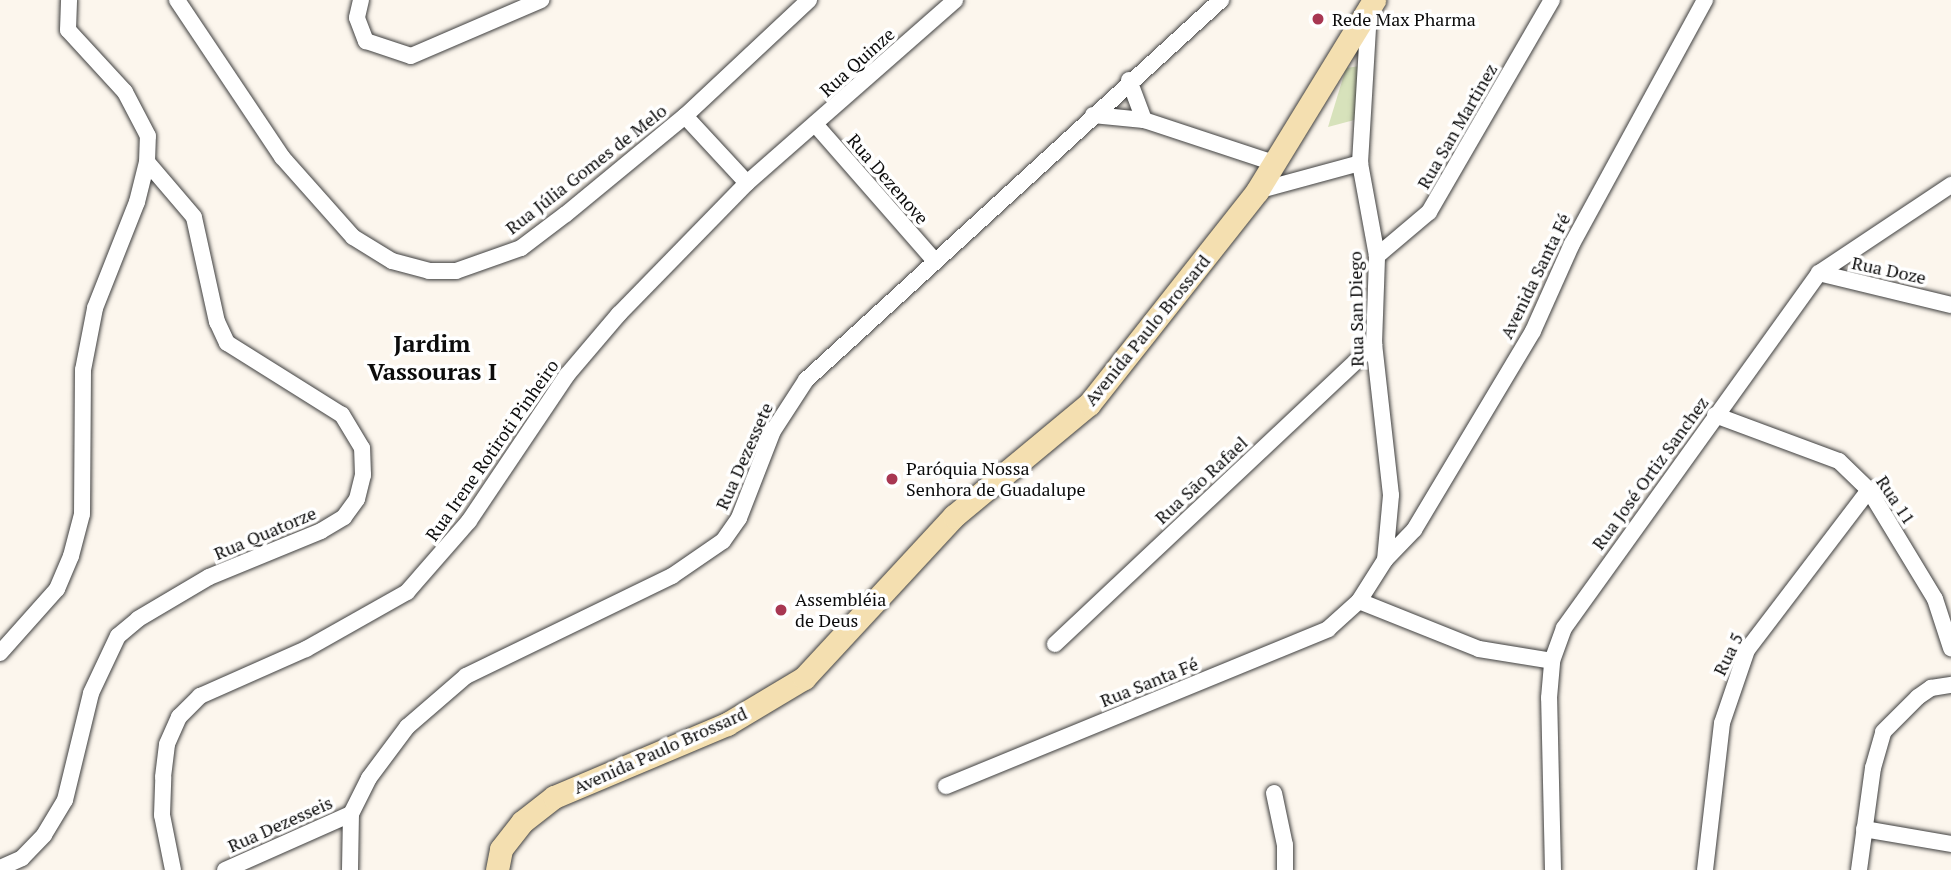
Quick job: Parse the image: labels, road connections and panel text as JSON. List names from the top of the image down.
{
  "streets": {
    "main road": ["Avenida Paulo Brossard"],
    "street": [
      "Rua Quinze",
      "Rua San Martinez",
      "Rua Júlia Gomes de Melo",
      "Rua Dezenove",
      "Rua Doze",
      "Avenida Santa Fé",
      "Rua San Diego",
      "Rua Irene Rotiroti Pinheiro",
      "Rua Dezessete",
      "Rua José Ortiz Sanchez",
      "Rua São Rafael",
      "Rua 11",
      "Rua Quatorze",
      "Rua 5",
      "Rua Santa Fé",
      "Rua Dezesseis"
    ]
  },
  "crossings": [
    ["Rua Quinze", "Rua Dezenove"],
    ["Rua Quinze", "Rua Irene Rotiroti Pinheiro"],
    ["Rua San Martinez", "Rua San Diego"],
    ["Rua Dezenove", "Rua Irene Rotiroti Pinheiro"],
    ["Rua Dezenove", "Rua Dezessete"],
    ["Rua Doze", "Rua José Ortiz Sanchez"],
    ["Avenida Santa Fé", "Rua San Diego"],
    ["Rua San Diego", "Avenida Paulo Brossard"],
    ["Rua San Diego", "Rua São Rafael"],
    ["Rua San Diego", "Rua Santa Fé"],
    ["Rua Dezessete", "Rua Dezesseis"],
    ["Rua José Ortiz Sanchez", "Rua 11"],
    ["Rua 11", "Rua 5"]
  ],
  "districts": ["Jardim Vassouras I"],
  "places": ["Rede Max Pharma", "Paróquia Nossa Senhora de Guadalupe", "Assembléia de Deus"]
}
